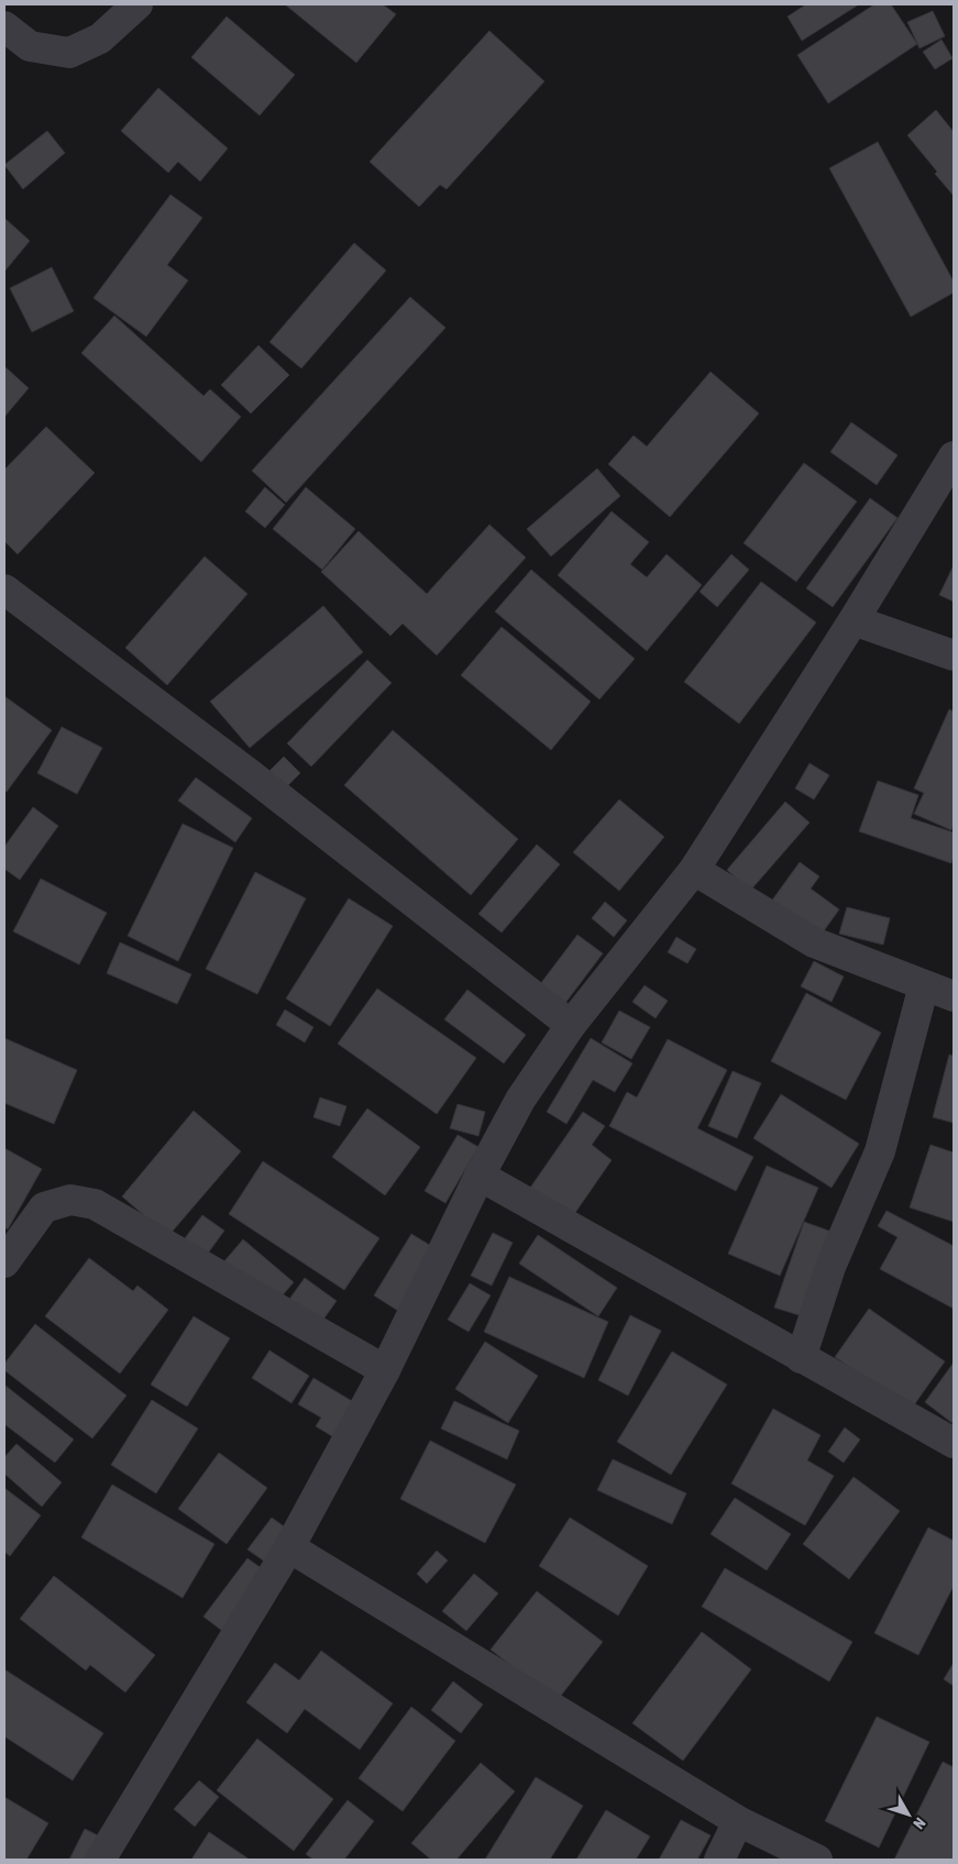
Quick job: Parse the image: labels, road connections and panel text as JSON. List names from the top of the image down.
{
  "north": "bottom right"
}
